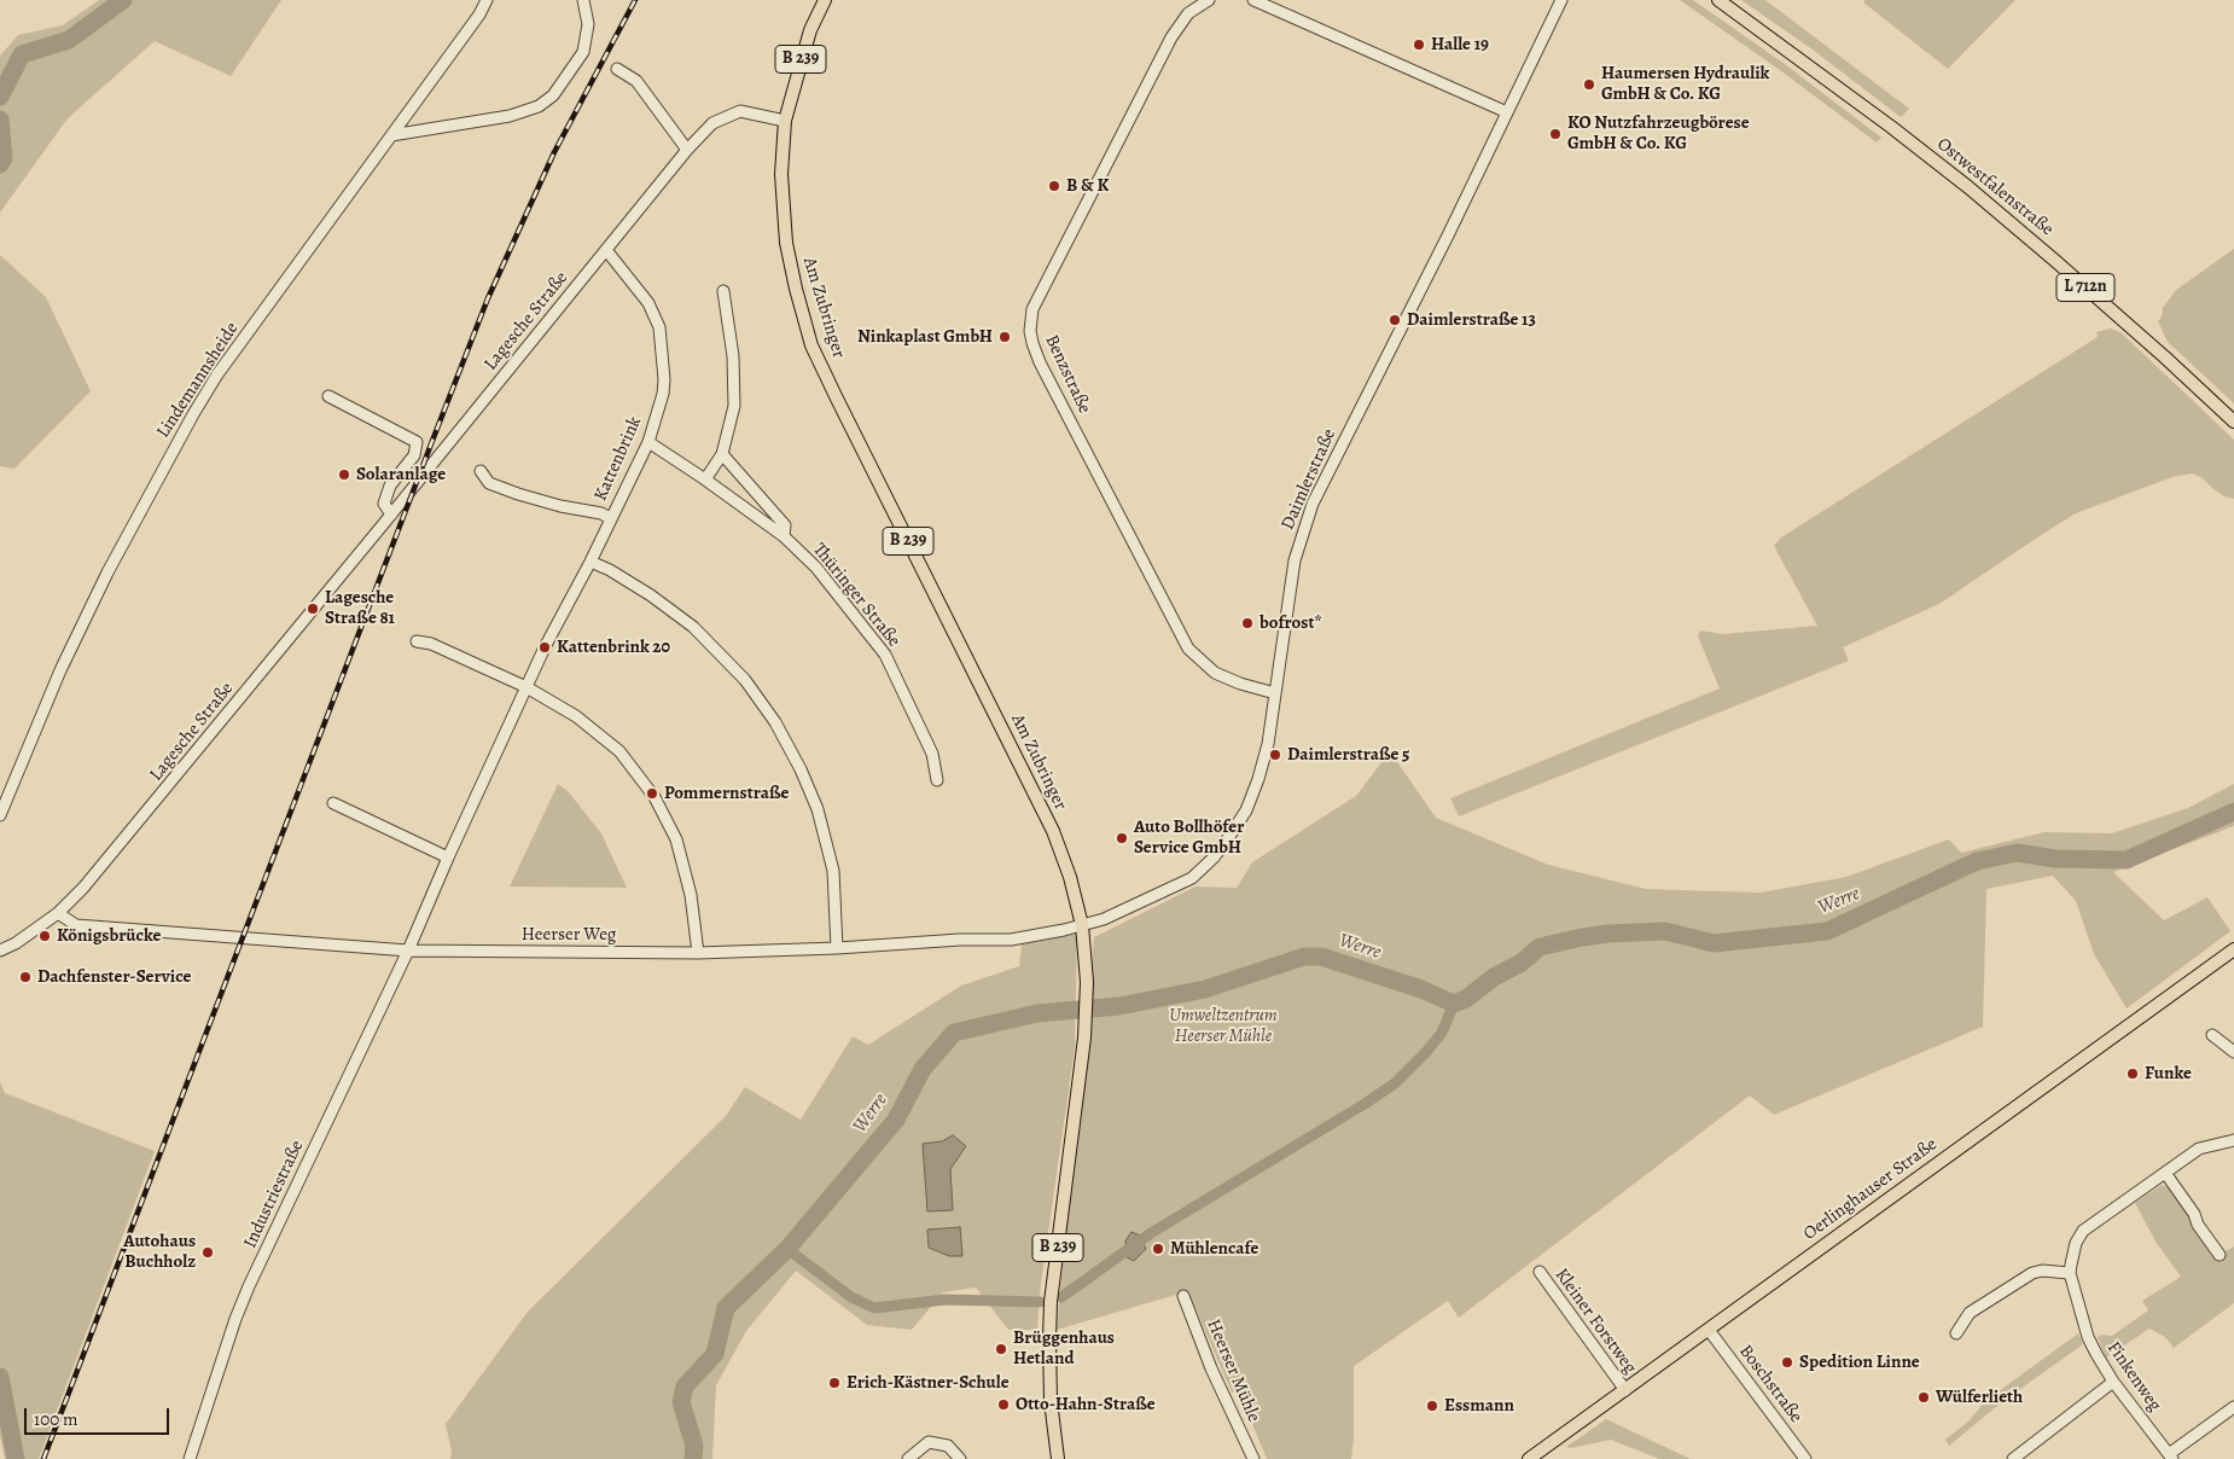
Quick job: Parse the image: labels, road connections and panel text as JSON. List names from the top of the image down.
{
  "streets": {
    "main road": [
      "B 239",
      "Ostwestfalenstraße",
      "L 712n",
      "Am Zubringer",
      "Oerlinghauser Straße"
    ],
    "street": [
      "Lagesche Straße",
      "Benzstraße",
      "Lindemannsheide",
      "Kattenbrink",
      "Daimlerstraße",
      "Thüringer Straße",
      "Heerser Weg",
      "Industriestraße",
      "Kleiner Forstweg",
      "Heerser Mühle",
      "Finkenweg",
      "Boschstraße"
    ]
  },
  "crossings": [
    ["B 239", "Am Zubringer"],
    ["B 239", "Lagesche Straße"],
    ["Am Zubringer", "Lagesche Straße"],
    ["Am Zubringer", "Daimlerstraße"],
    ["Am Zubringer", "Heerser Weg"],
    ["Lagesche Straße", "Kattenbrink"],
    ["Lagesche Straße", "Heerser Weg"],
    ["Benzstraße", "Daimlerstraße"],
    ["Kattenbrink", "Thüringer Straße"],
    ["Kattenbrink", "Heerser Weg"],
    ["Kattenbrink", "Industriestraße"],
    ["Daimlerstraße", "Heerser Weg"],
    ["Heerser Weg", "Industriestraße"],
    ["Oerlinghauser Straße", "Kleiner Forstweg"],
    ["Oerlinghauser Straße", "Boschstraße"]
  ],
  "water": ["Werre"],
  "parks": ["Umweltzentrum Heerser Mühle"],
  "places": [
    "Halle 19",
    "Haumersen Hydraulik GmbH & Co. KG",
    "KO Nutzfahrzeugbörese GmbH & Co. KG",
    "B & K",
    "Daimlerstraße 13",
    "Ninkaplast GmbH",
    "Solaranlage",
    "Lagesche Straße 81",
    "bofrost*",
    "Kattenbrink 20",
    "Daimlerstraße 5",
    "Pommernstraße",
    "Auto Bollhöfer Service GmbH",
    "Königsbrücke",
    "Dachfenster-Service",
    "Funke",
    "Mühlencafe",
    "Autohaus Buchholz",
    "Brüggenhaus Hetland",
    "Spedition Linne",
    "Erich-Kästner-Schule",
    "Wülferlieth",
    "Otto-Hahn-Straße",
    "Essmann"
  ],
  "scale_bar": "100 m"
}
